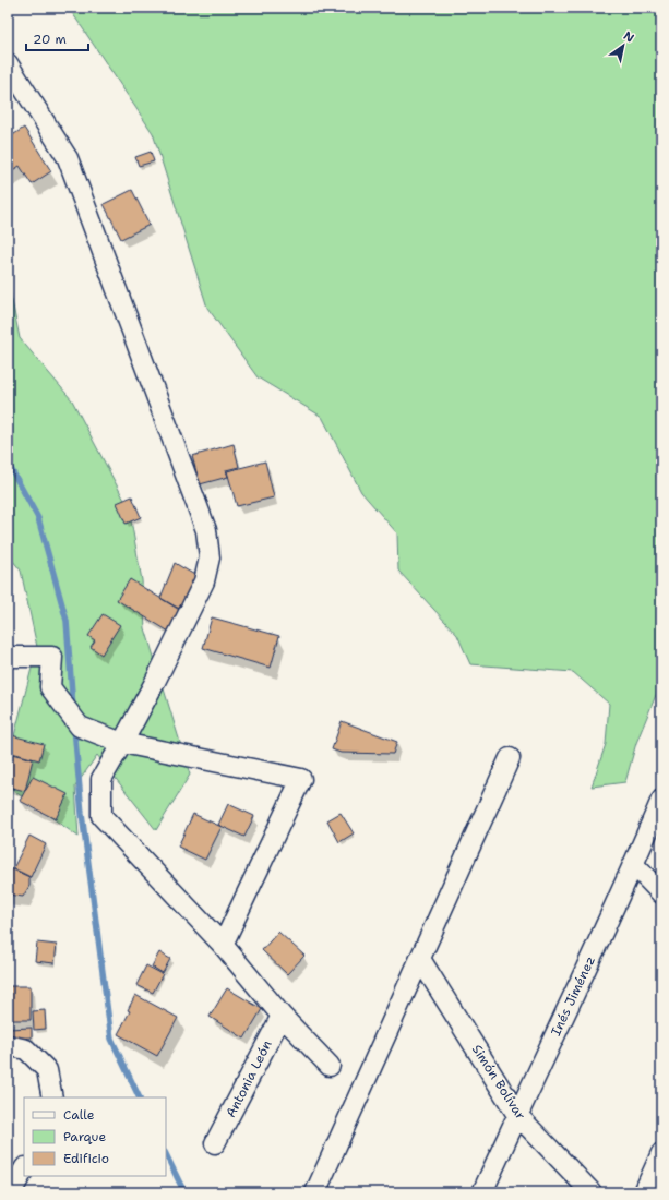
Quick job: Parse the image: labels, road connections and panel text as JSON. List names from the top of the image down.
{
  "streets": {
    "street": ["Inés Jiménez", "Antonia León", "Simón Bolívar"]
  },
  "crossings": [
    ["Inés Jiménez", "Simón Bolívar"]
  ],
  "legend": ["Calle", "Parque", "Edificio"],
  "scale_bar": "20 m",
  "north": "top right"
}
